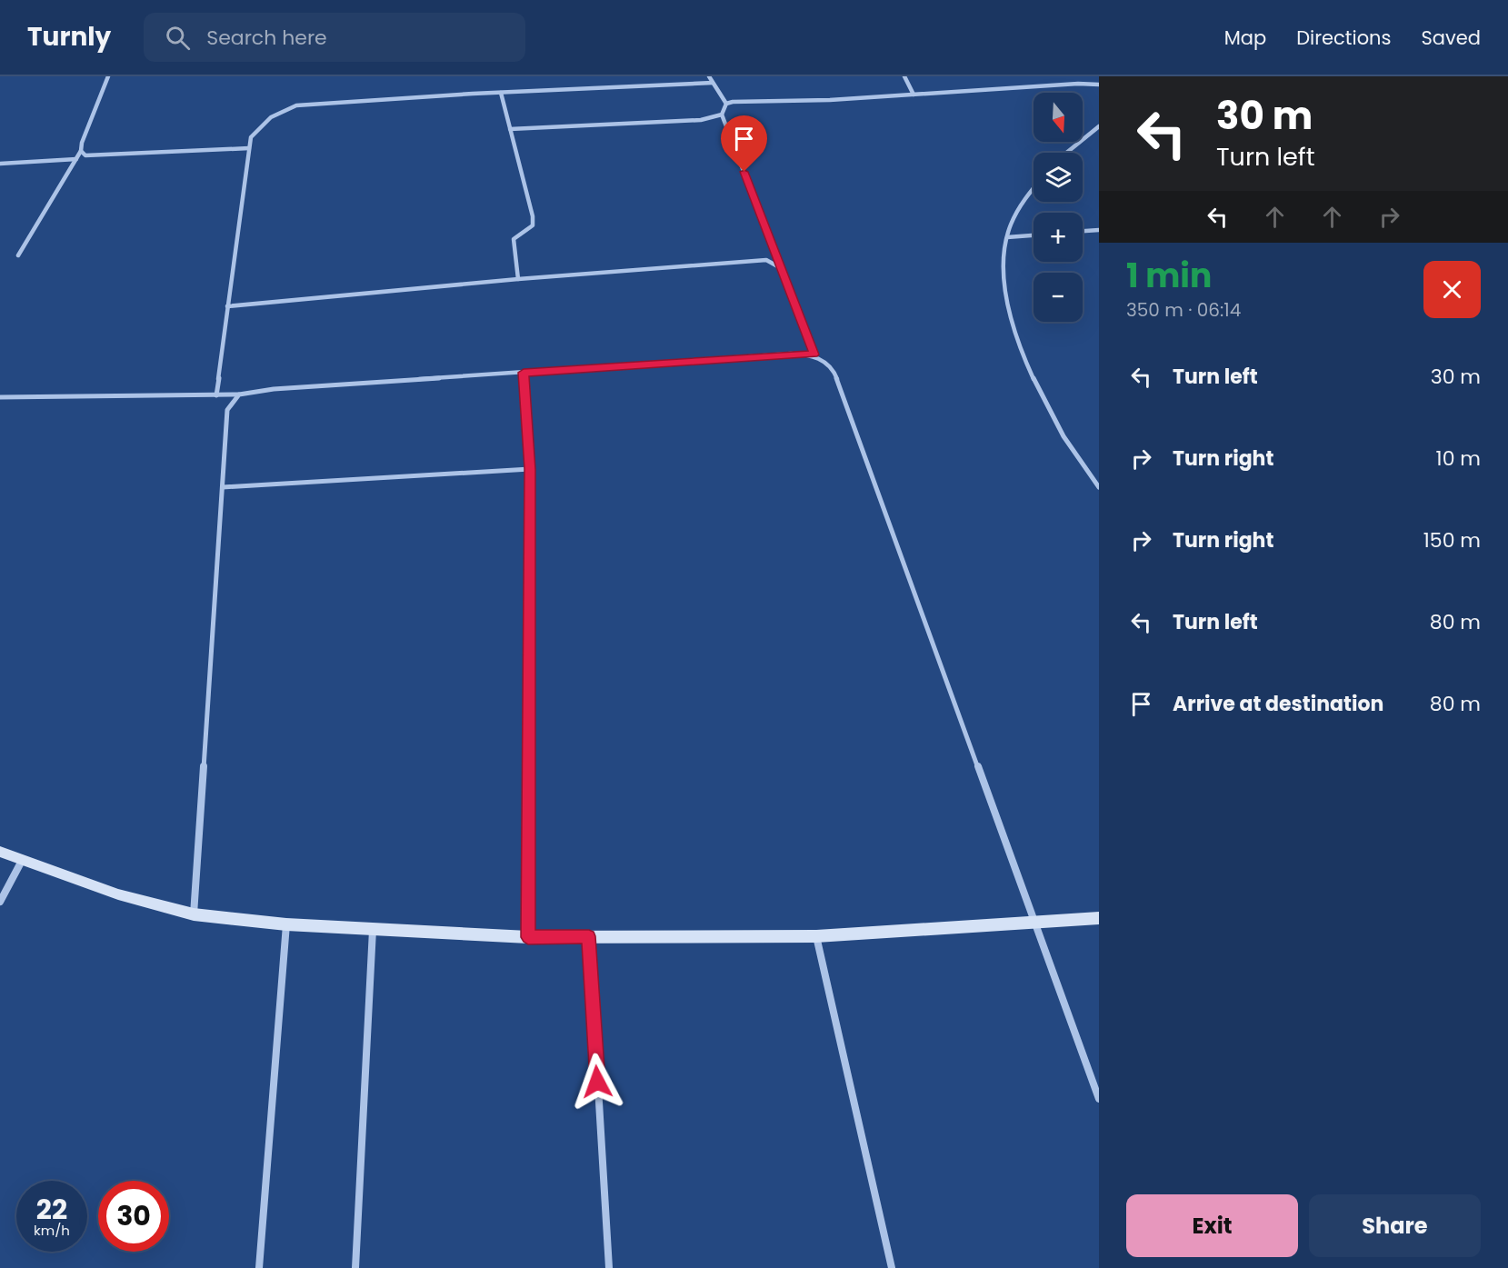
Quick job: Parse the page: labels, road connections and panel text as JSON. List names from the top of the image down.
{
  "north": "bottom",
  "page": {
    "header": "Turnly",
    "search": "Search here",
    "nav": ["Map", "Directions", "Saved"],
    "turn": ["30 m", "Turn left"],
    "map_buttons": ["+", "−"],
    "heading": ["1 min", "350 m · 06:14"],
    "list": [
      {
        "name": "Turn left",
        "value": "30 m"
      },
      {
        "name": "Turn right",
        "value": "10 m"
      },
      {
        "name": "Turn right",
        "value": "150 m"
      },
      {
        "name": "Turn left",
        "value": "80 m"
      },
      {
        "name": "Arrive at destination",
        "value": "80 m"
      }
    ],
    "speed": "22 km/h",
    "limit": "30",
    "buttons": ["Exit", "Share"]
  }
}
